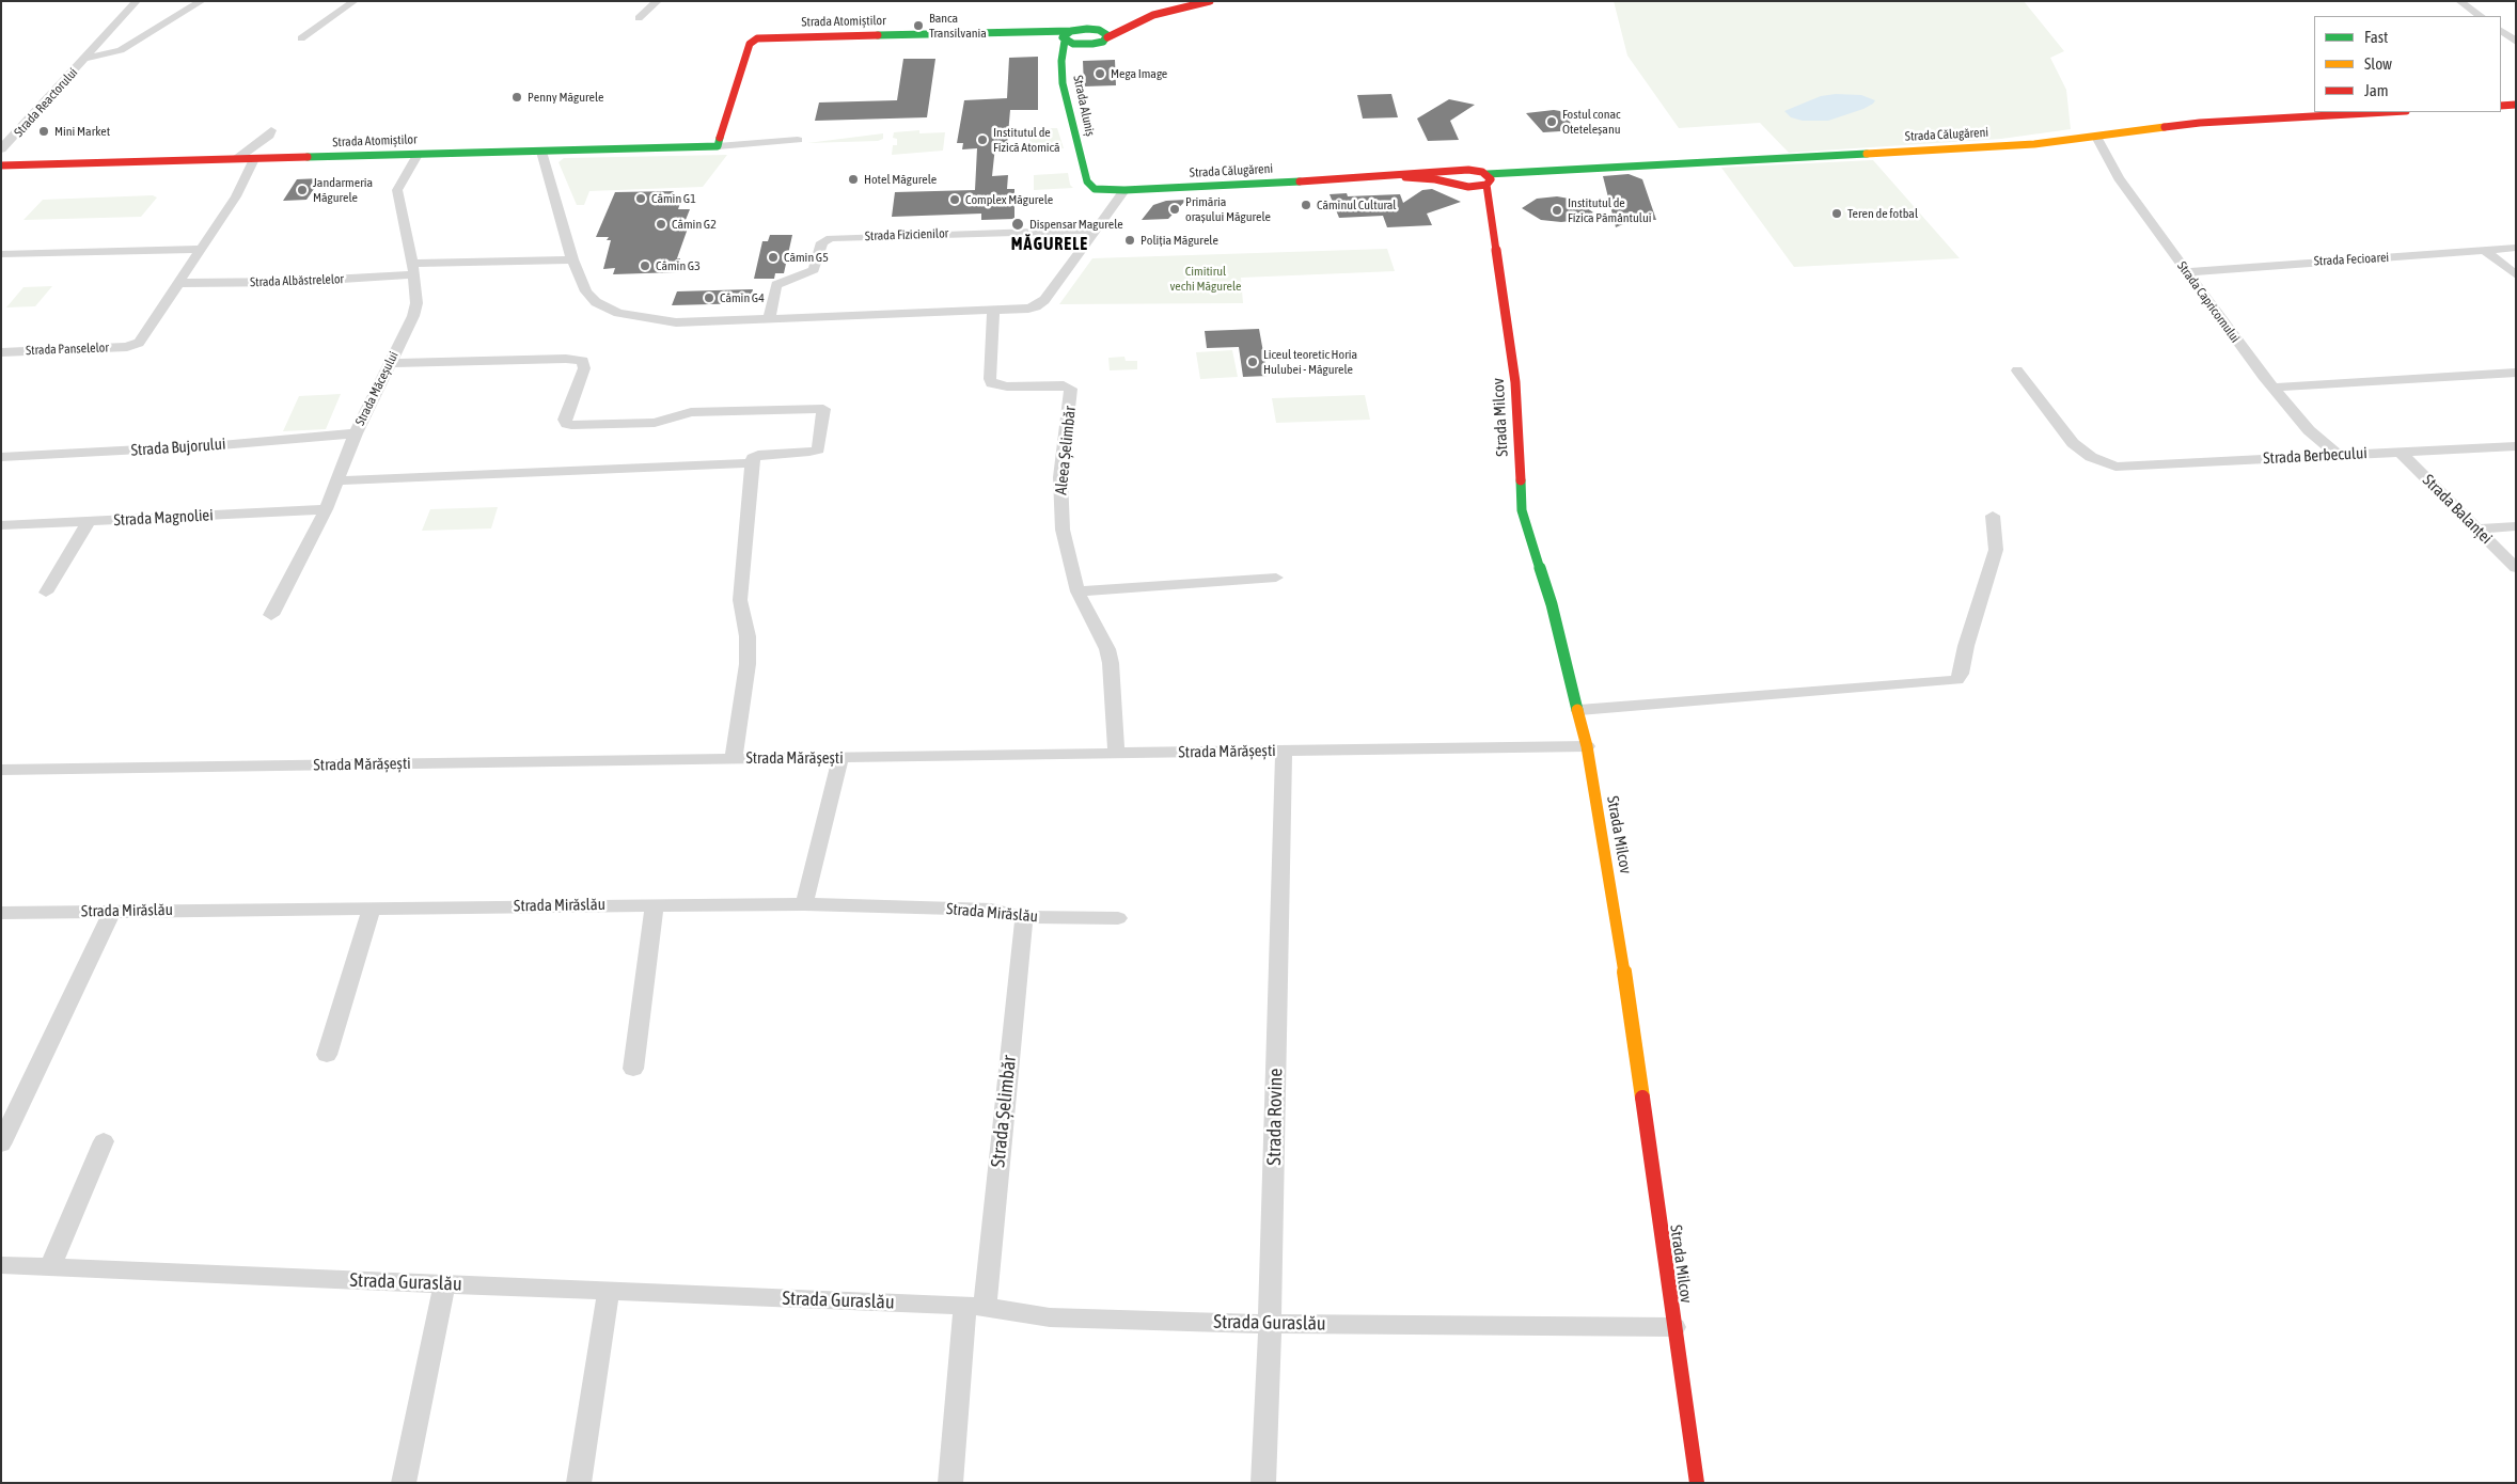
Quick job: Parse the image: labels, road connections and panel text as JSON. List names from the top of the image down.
{
  "streets": {
    "main road": [
      "Strada Atomiștilor",
      "Strada Aluniș",
      "Strada Călugăreni",
      "Strada Milcov"
    ],
    "street": [
      "Strada Reactorului",
      "Strada Fizicienilor",
      "Strada Fecioarei",
      "Strada Albăstrelelor",
      "Strada Capricornului",
      "Strada Panselelor",
      "Strada Măceșului",
      "Strada Bujorului",
      "Aleea Șelimbăr",
      "Strada Berbecului",
      "Strada Balanței",
      "Strada Magnoliei",
      "Strada Mărășești",
      "Strada Mirăslău",
      "Strada Șelimbăr",
      "Strada Rovine",
      "Strada Guraslău"
    ]
  },
  "crossings": [
    ["Strada Atomiștilor", "Strada Reactorului"],
    ["Strada Atomiștilor", "Strada Aluniș"],
    ["Strada Atomiștilor", "Strada Măceșului"],
    ["Strada Aluniș", "Strada Călugăreni"],
    ["Strada Călugăreni", "Strada Capricornului"],
    ["Strada Călugăreni", "Strada Milcov"],
    ["Strada Fecioarei", "Strada Capricornului"],
    ["Strada Albăstrelelor", "Strada Panselelor"],
    ["Strada Albăstrelelor", "Strada Măceșului"],
    ["Strada Capricornului", "Strada Berbecului"],
    ["Strada Măceșului", "Strada Bujorului"],
    ["Strada Măceșului", "Strada Magnoliei"],
    ["Strada Milcov", "Strada Mărășești"],
    ["Strada Milcov", "Strada Guraslău"],
    ["Aleea Șelimbăr", "Strada Mărășești"],
    ["Strada Berbecului", "Strada Balanței"],
    ["Strada Mărășești", "Strada Rovine"],
    ["Strada Mirăslău", "Strada Șelimbăr"],
    ["Strada Șelimbăr", "Strada Guraslău"],
    ["Strada Rovine", "Strada Guraslău"]
  ],
  "districts": ["MĂGURELE"],
  "parks": ["Cimitirul vechi Măgurele"],
  "places": [
    "Banca Transilvania",
    "Mega Image",
    "Penny Măgurele",
    "Fostul conac Oteteleșanu",
    "Mini Market",
    "Institutul de Fizică Atomică",
    "Hotel Măgurele",
    "Jandarmeria Măgurele",
    "Cămin G1",
    "Complex Măgurele",
    "Căminul Cultural",
    "Primăria orașului Măgurele",
    "Institutul de Fizica Pământului",
    "Teren de fotbal",
    "Cămin G2",
    "Dispensar Magurele",
    "Poliția Măgurele",
    "Cămin G5",
    "Cămin G3",
    "Cămin G4",
    "Liceul teoretic Horia Hulubei - Măgurele"
  ],
  "legend": ["Fast", "Slow", "Jam"]
}
